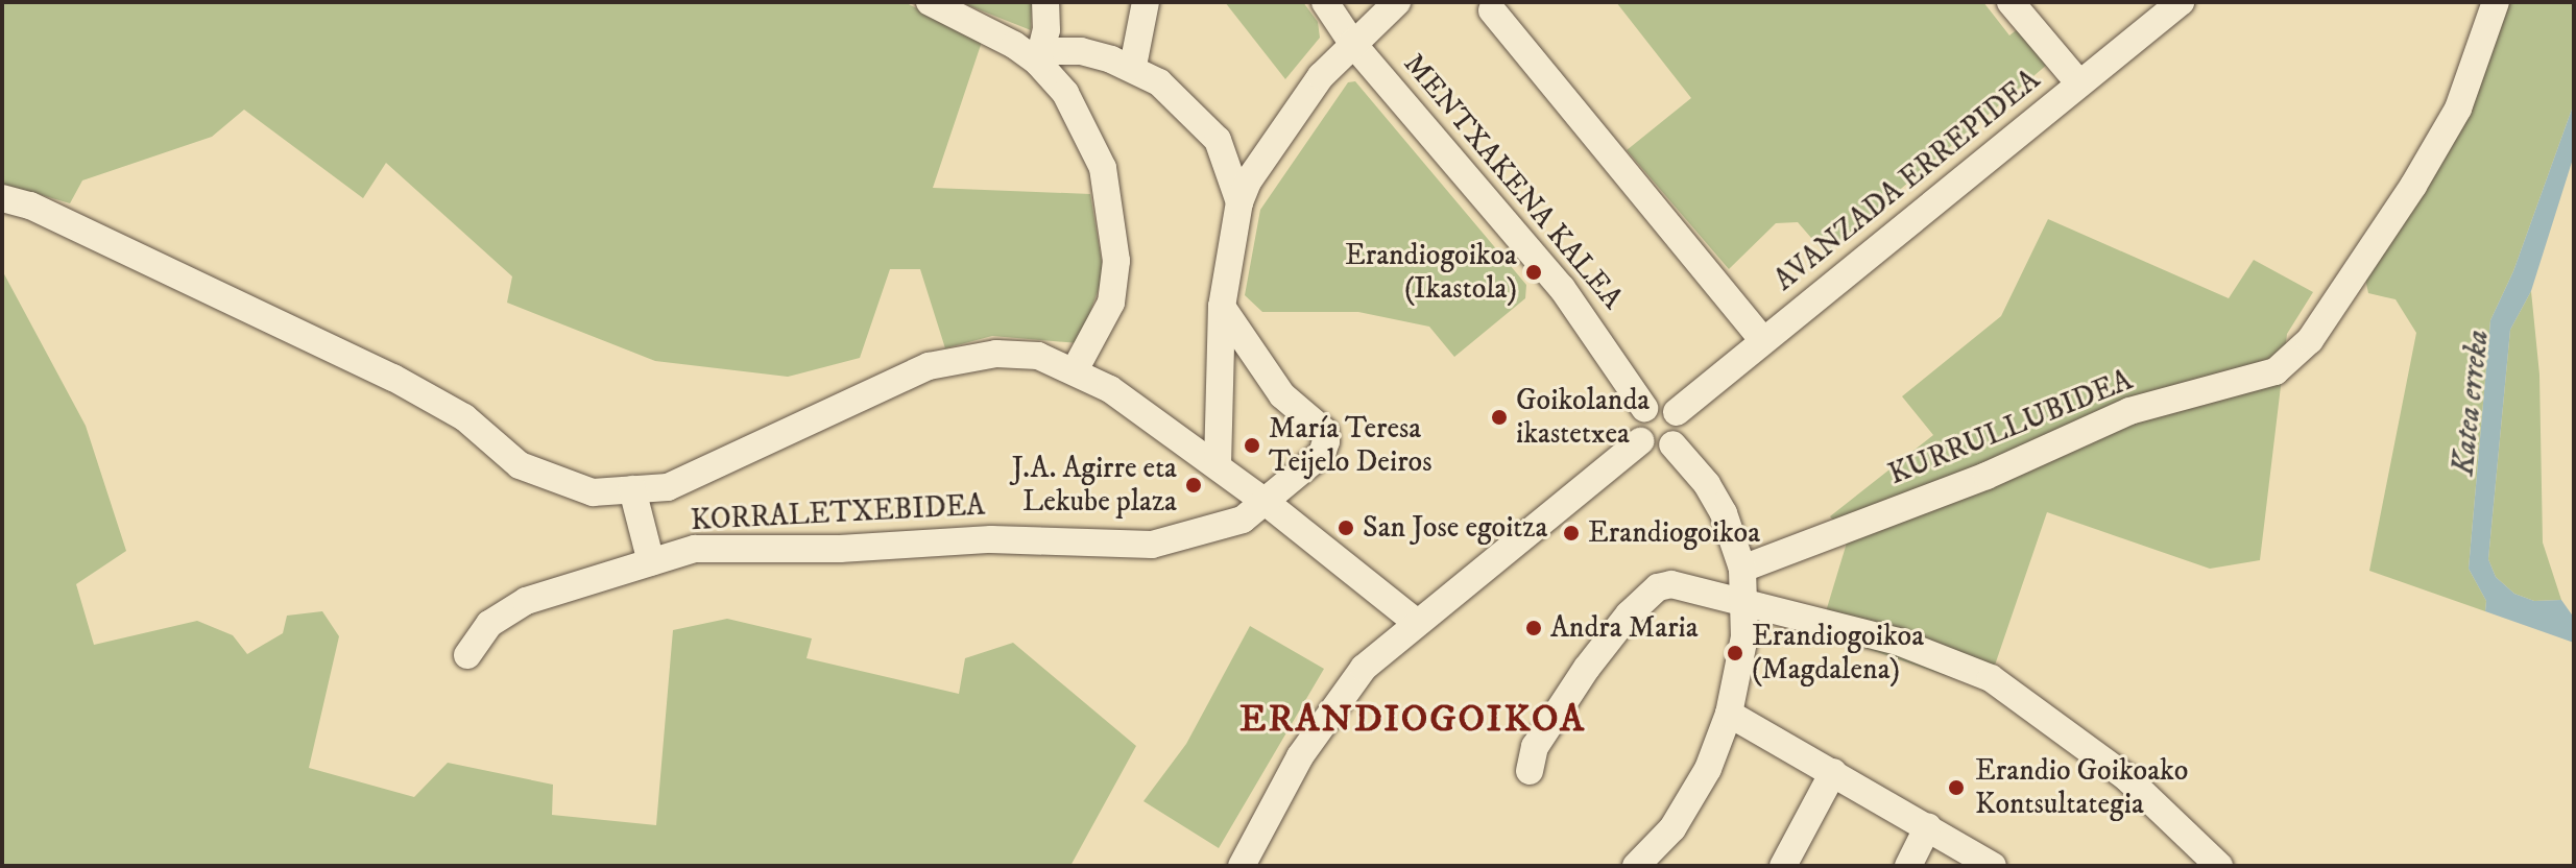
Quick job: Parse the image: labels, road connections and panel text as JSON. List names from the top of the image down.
{
  "streets": {
    "street": [
      "AVANZADA ERREPIDEA",
      "MENTXAKENA KALEA",
      "KURRULLUBIDEA",
      "KORRALETXEBIDEA"
    ]
  },
  "crossings": [
    ["AVANZADA ERREPIDEA", "MENTXAKENA KALEA"]
  ],
  "districts": ["ERANDIOGOIKOA"],
  "water": ["Katea erreka"],
  "places": [
    "Erandiogoikoa (Ikastola)",
    "Goikolanda ikastetxea",
    "María Teresa Teijelo Deiros",
    "J.A. Agirre eta Lekube plaza",
    "San Jose egoitza",
    "Erandiogoikoa",
    "Andra Maria",
    "Erandiogoikoa (Magdalena)",
    "Erandio Goikoako Kontsultategia"
  ]
}
